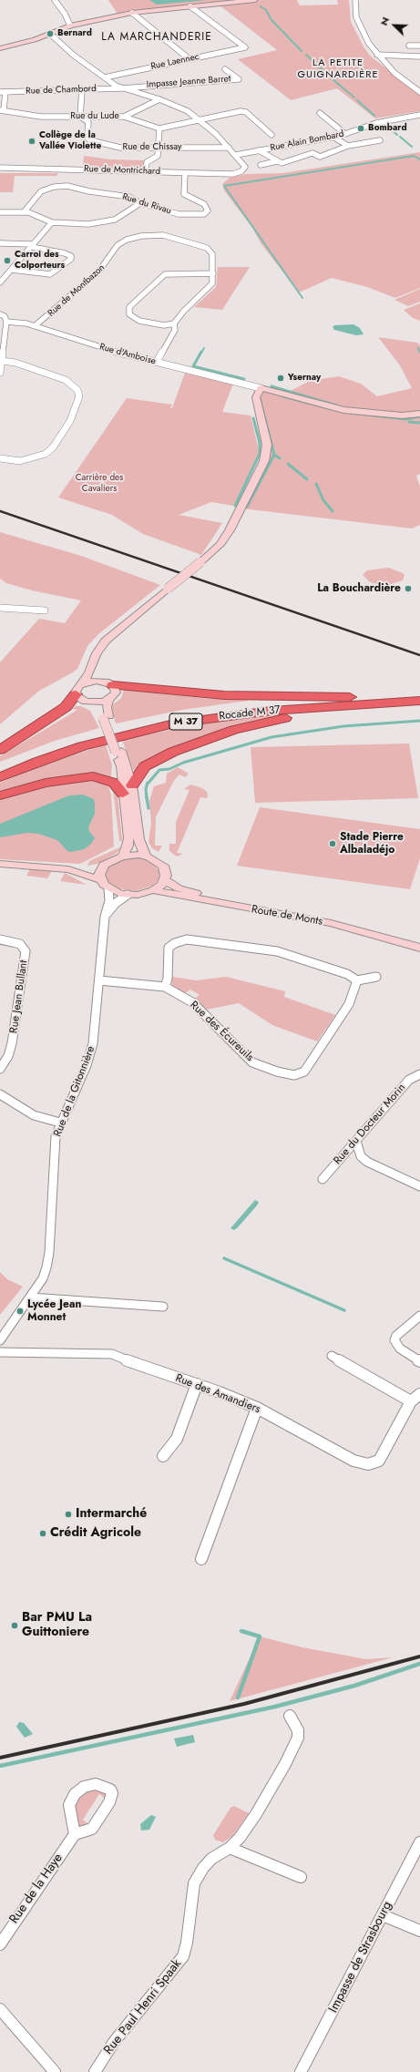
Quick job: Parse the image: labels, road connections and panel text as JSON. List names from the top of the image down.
{
  "streets": {
    "highway": ["Rocade M 37", "M 37"],
    "street": [
      "Rue Laennec",
      "Impasse Jeanne Barret",
      "Rue de Chambord",
      "Rue du Lude",
      "Rue Alain Bombard",
      "Rue de Chissay",
      "Rue de Montrichard",
      "Rue du Rivau",
      "Rue de Montbazon",
      "Rue d'Amboise",
      "Route de Monts",
      "Rue Jean Bullant",
      "Rue des Écureuils",
      "Rue de la Gitonnière",
      "Rue du Docteur Morin",
      "Rue des Amandiers",
      "Rue de la Haye",
      "Impasse de Strasbourg",
      "Rue Paul Henri Spaak"
    ]
  },
  "crossings": [
    ["Impasse Jeanne Barret", "Rue de Chambord"],
    ["Rue du Lude", "Rue de Chissay"],
    ["Rue Alain Bombard", "Rue de Montrichard"],
    ["Rue de Montrichard", "Rue du Rivau"],
    ["Rue de Montbazon", "Rue d'Amboise"],
    ["Route de Monts", "Rue de la Gitonnière"],
    ["Rue des Écureuils", "Rue de la Gitonnière"]
  ],
  "districts": ["LA MARCHANDERIE", "LA PETITE GUIGNARDIÈRE"],
  "parks": ["Carrière des Cavaliers"],
  "places": [
    "Bernard",
    "Bombard",
    "Collège de la Vallée Violette",
    "Carroi des Colporteurs",
    "Ysernay",
    "La Bouchardière",
    "Stade Pierre Albaladéjo",
    "Lycée Jean Monnet",
    "Intermarché",
    "Crédit Agricole",
    "Bar PMU La Guittoniere"
  ],
  "north": "top left"
}
